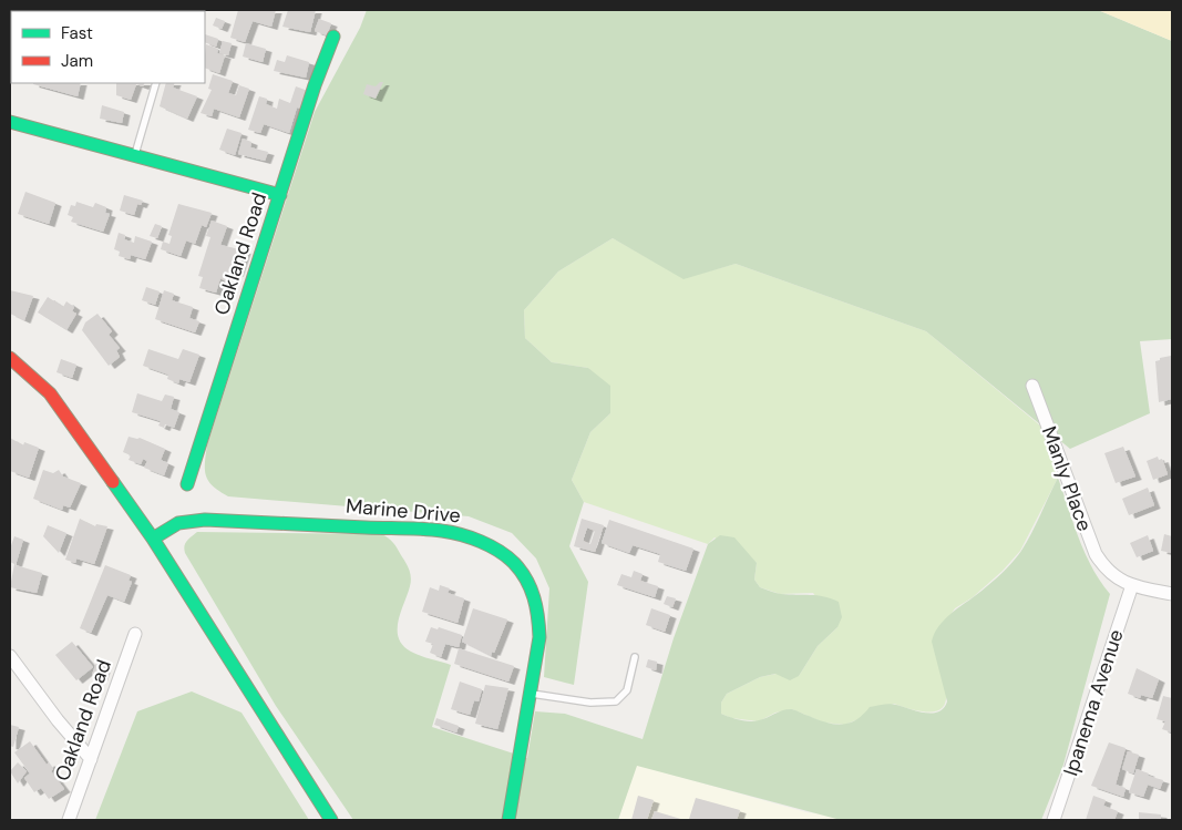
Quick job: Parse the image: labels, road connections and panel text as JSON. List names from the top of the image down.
{
  "streets": {
    "street": [
      "Oakland Road",
      "Manly Place",
      "Marine Drive",
      "Ipanema Avenue"
    ]
  },
  "crossings": [
    ["Manly Place", "Ipanema Avenue"]
  ],
  "legend": ["Fast", "Jam"]
}
